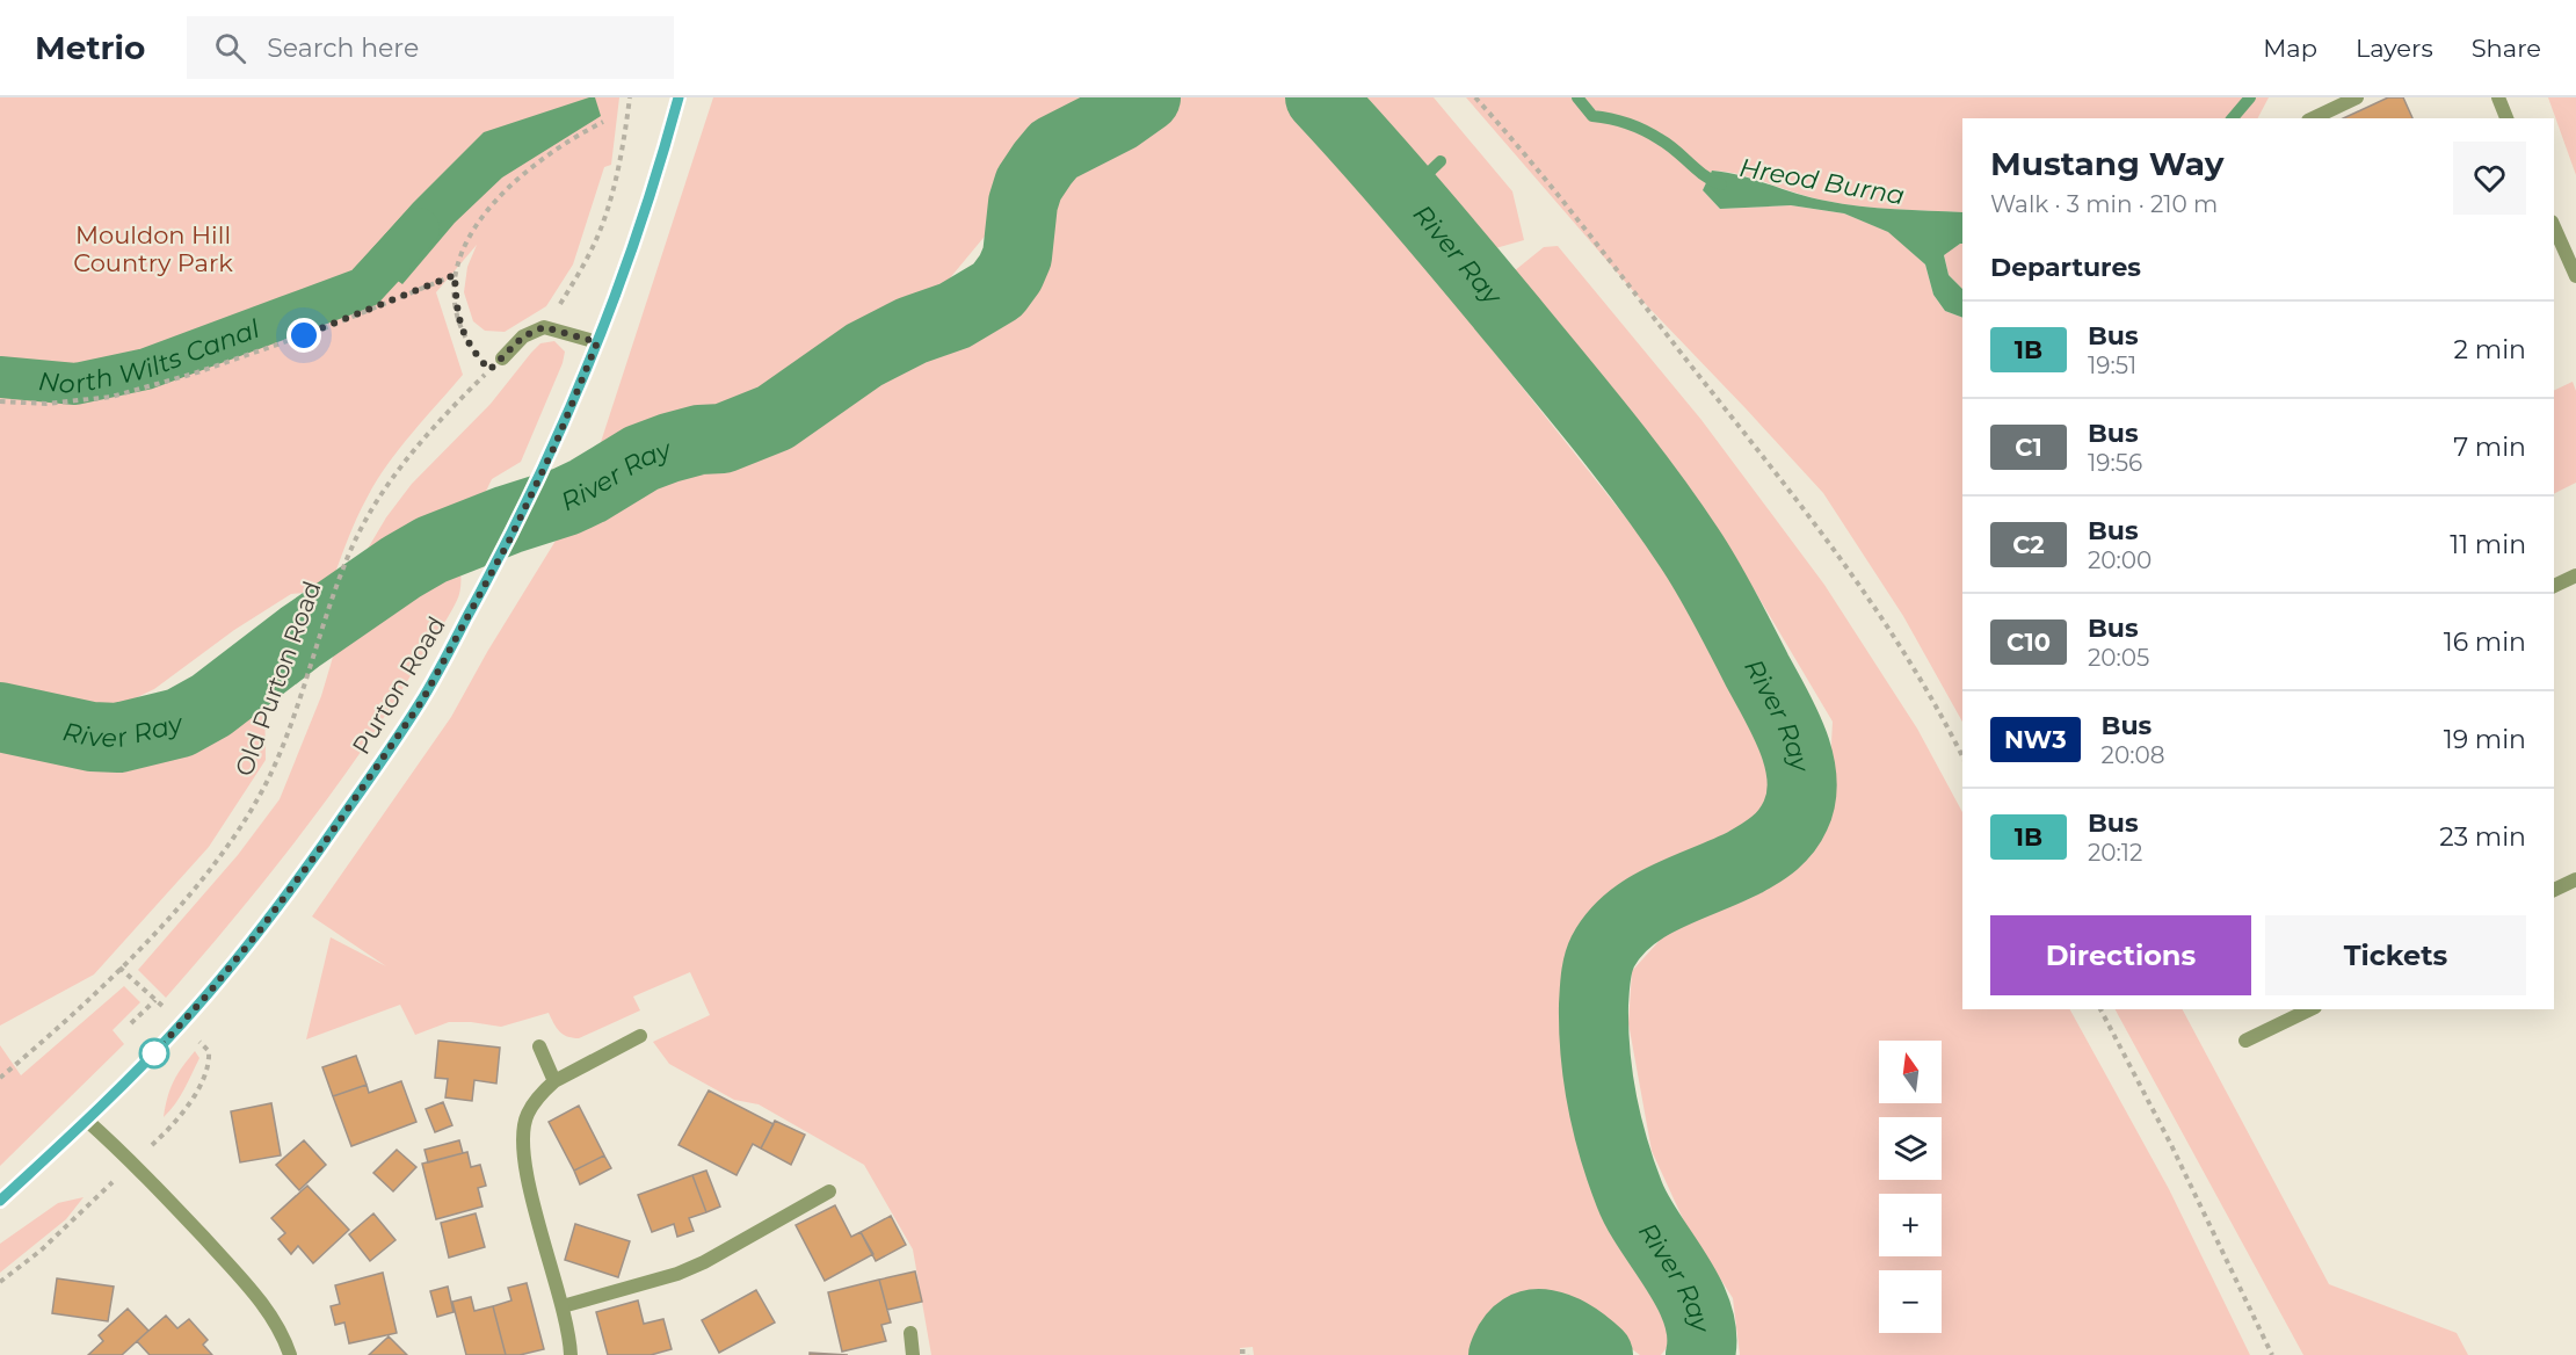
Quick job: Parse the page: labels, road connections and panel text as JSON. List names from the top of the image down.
{
  "streets": {
    "main road": ["Purton Road"],
    "path": ["Old Purton Road"]
  },
  "water": ["Hreod Burna", "River Ray", "North Wilts Canal"],
  "parks": ["Mouldon Hill Country Park"],
  "lines": ["bus line 1B"],
  "north": "top",
  "page": {
    "header": "Metrio",
    "search": "Search here",
    "nav": ["Map", "Layers", "Share"],
    "heading": [
      ["Mustang Way", "Walk · 3 min · 210 m"],
      "Departures"
    ],
    "list": [
      {
        "mark": "1B",
        "name": "Bus",
        "note": "19:51",
        "value": "2 min"
      },
      {
        "mark": "C1",
        "name": "Bus",
        "note": "19:56",
        "value": "7 min"
      },
      {
        "mark": "C2",
        "name": "Bus",
        "note": "20:00",
        "value": "11 min"
      },
      {
        "mark": "C10",
        "name": "Bus",
        "note": "20:05",
        "value": "16 min"
      },
      {
        "mark": "NW3",
        "name": "Bus",
        "note": "20:08",
        "value": "19 min"
      },
      {
        "mark": "1B",
        "name": "Bus",
        "note": "20:12",
        "value": "23 min"
      }
    ],
    "buttons": ["Directions", "Tickets"],
    "map_buttons": ["+", "−"]
  }
}
